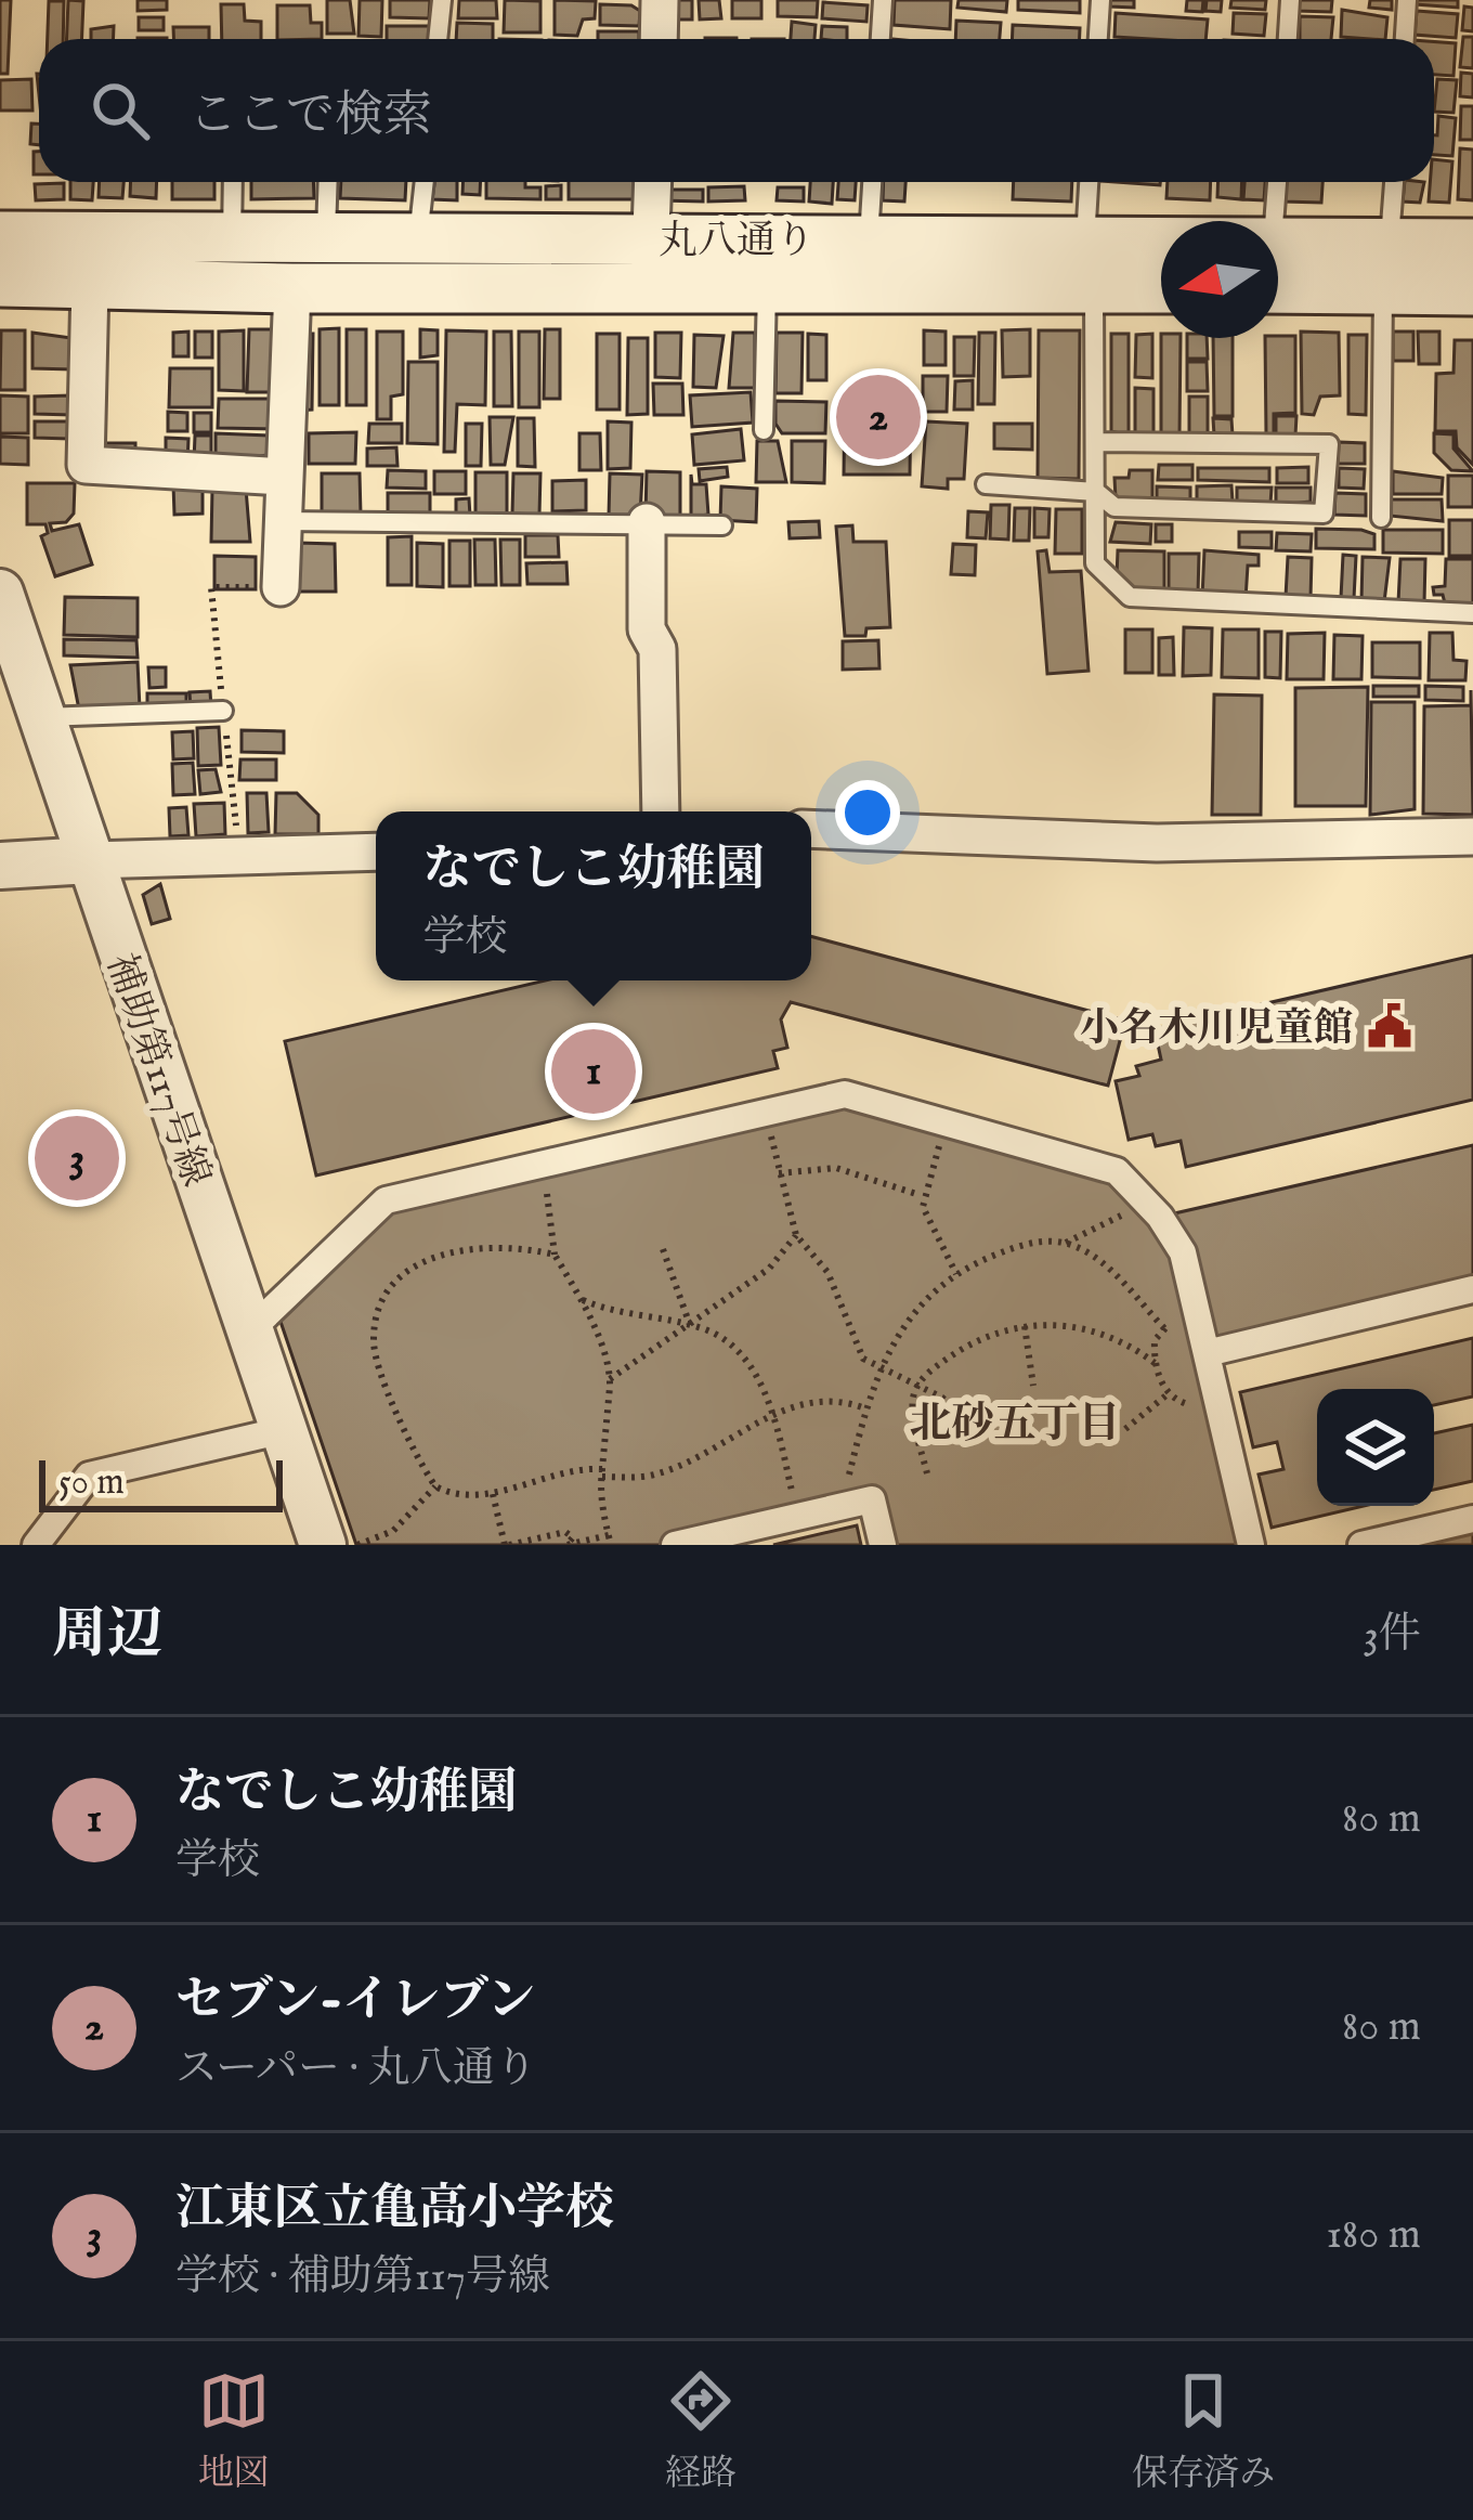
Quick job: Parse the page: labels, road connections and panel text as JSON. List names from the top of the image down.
{
  "streets": {
    "main road": ["丸八通り"],
    "street": ["補助第117号線"]
  },
  "districts": ["北砂五丁目"],
  "places": {
    "public building": ["小名木川児童館"]
  },
  "scale_bar": "50 m",
  "north": "left",
  "page": {
    "search": "ここで検索",
    "pins": ["2", "1", "3"],
    "popup": ["なでしこ幼稚園", "学校"],
    "scale": "50 m",
    "heading": ["周辺", "3件"],
    "list": [
      {
        "mark": "1",
        "name": "なでしこ幼稚園",
        "note": "学校",
        "value": "80 m"
      },
      {
        "mark": "2",
        "name": "セブン-イレブン",
        "note": "スーパー · 丸八通り",
        "value": "80 m"
      },
      {
        "mark": "3",
        "name": "江東区立亀高小学校",
        "note": "学校 · 補助第117号線",
        "value": "180 m"
      }
    ],
    "nav": ["地図", "経路", "保存済み"]
  }
}
